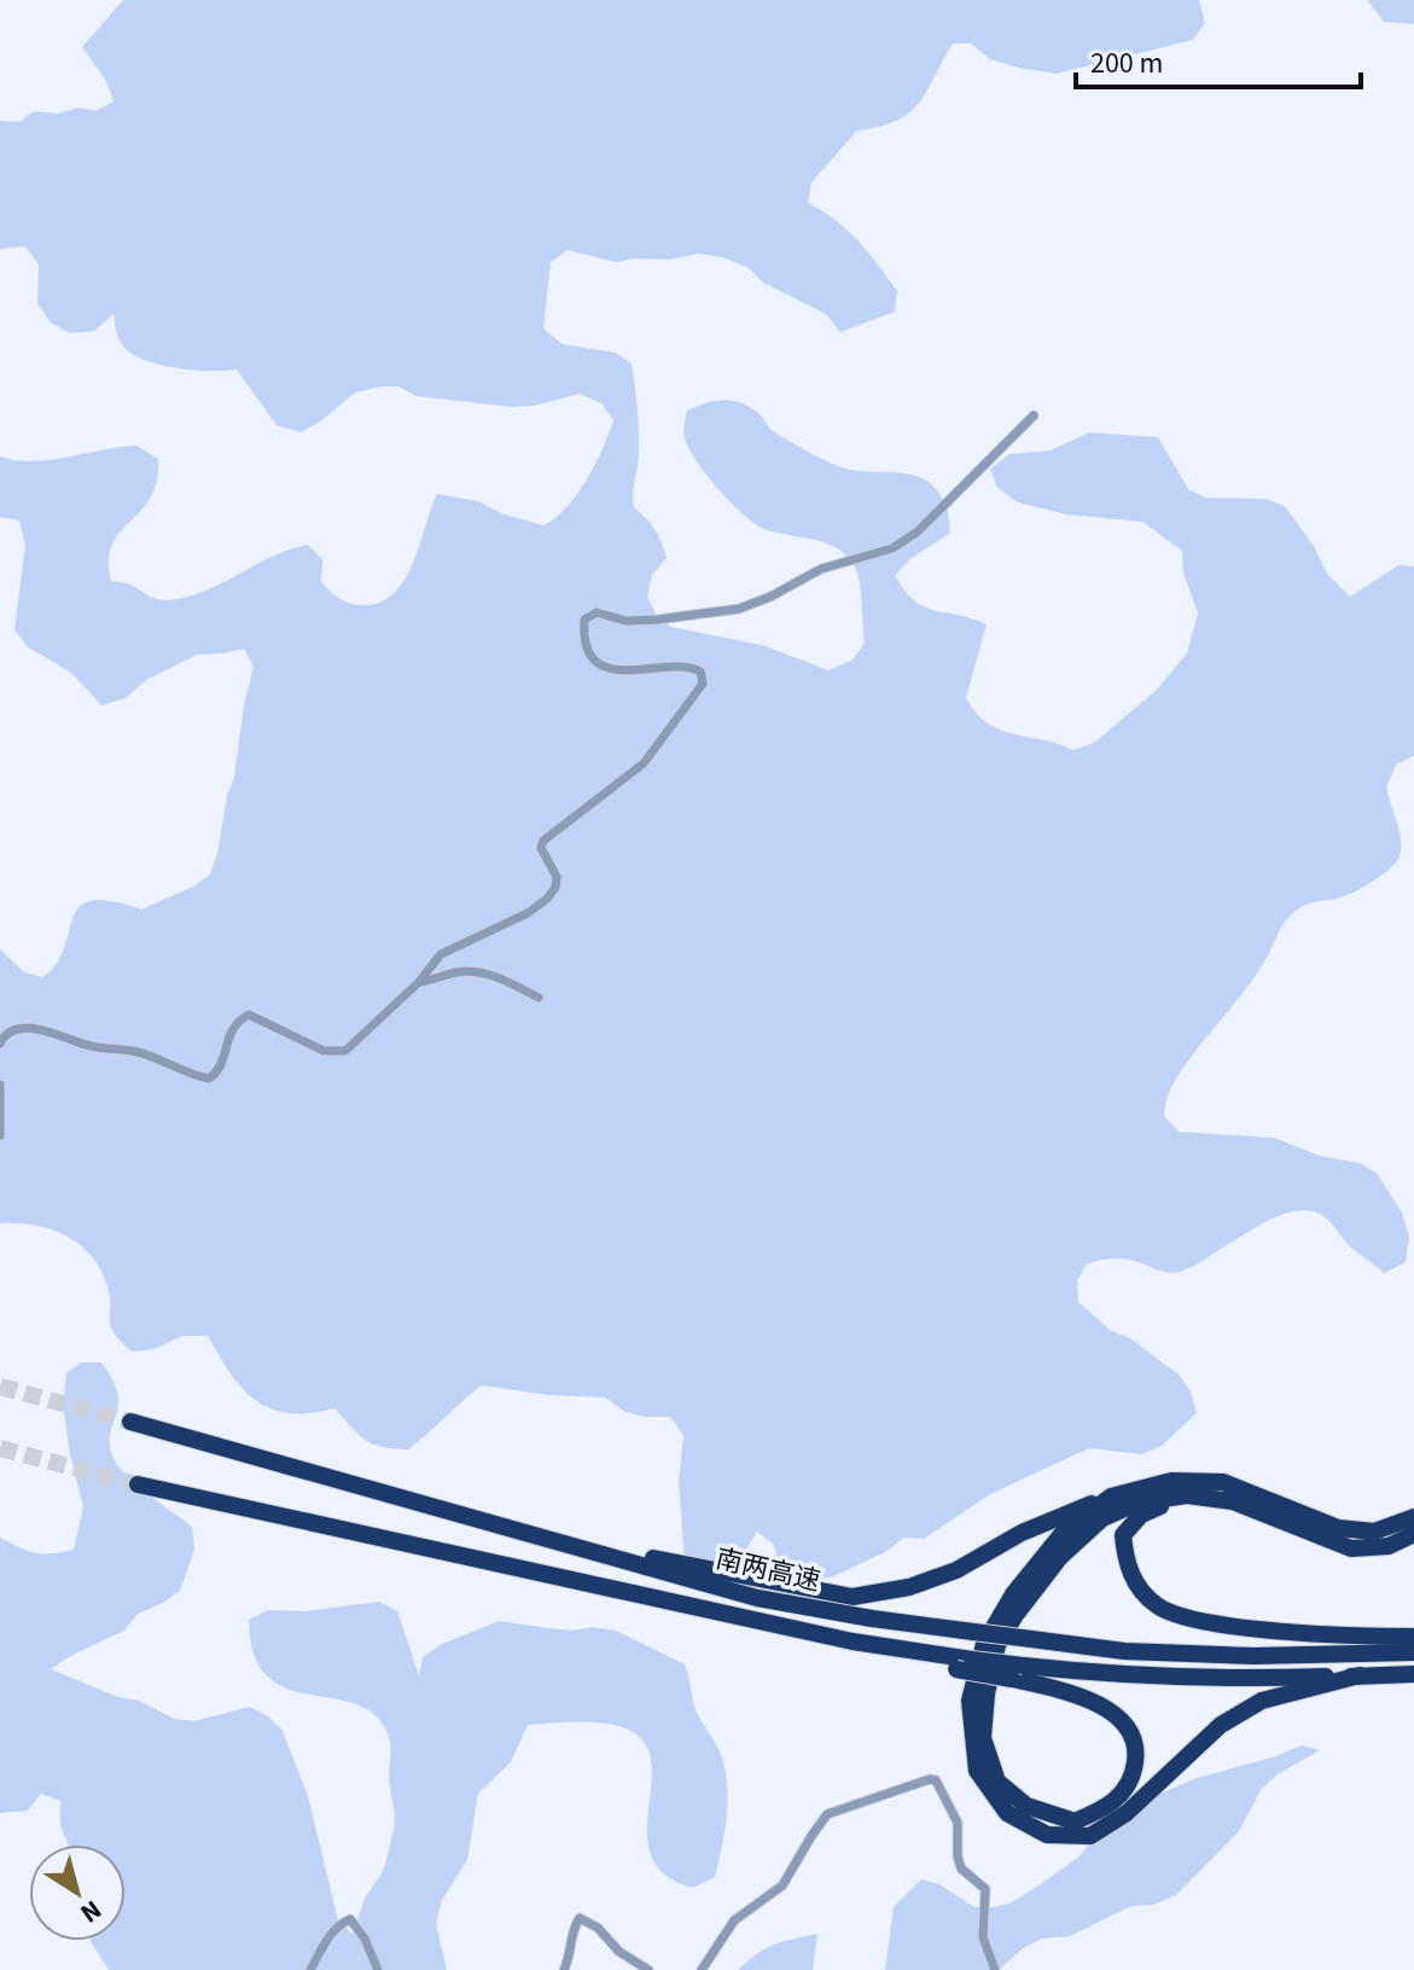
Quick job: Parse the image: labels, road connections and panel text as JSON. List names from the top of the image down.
{
  "streets": {
    "highway": ["南两高速"]
  },
  "scale_bar": "200 m",
  "north": "bottom right"
}
